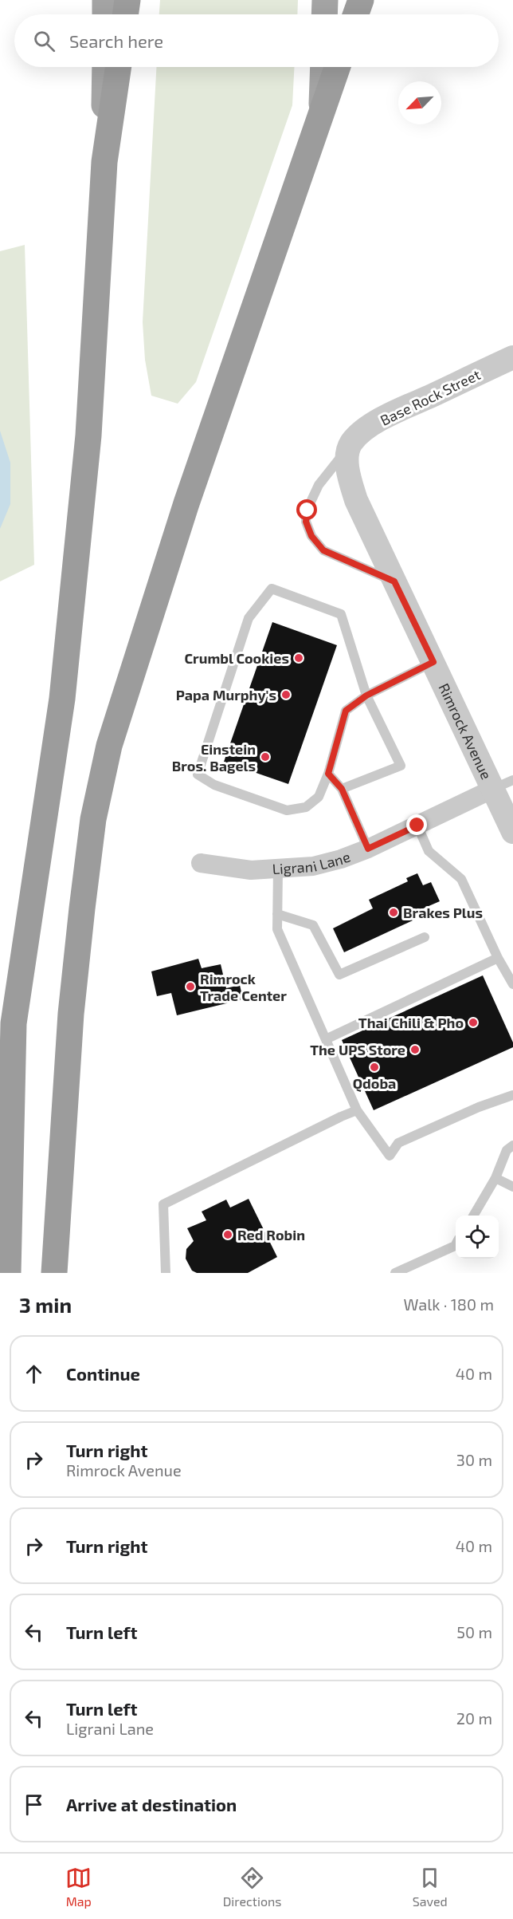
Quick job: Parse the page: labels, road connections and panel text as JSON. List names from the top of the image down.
{
  "streets": {
    "street": ["Base Rock Street", "Rimrock Avenue", "Ligrani Lane"]
  },
  "crossings": [
    ["Base Rock Street", "Rimrock Avenue"],
    ["Rimrock Avenue", "Ligrani Lane"]
  ],
  "places": [
    "Crumbl Cookies",
    "Papa Murphy's",
    "Einstein Bros. Bagels",
    "Brakes Plus",
    "Rimrock Trade Center",
    "Thai Chili & Pho",
    "The UPS Store",
    "Qdoba",
    "Red Robin"
  ],
  "north": "bottom left",
  "page": {
    "search": "Search here",
    "heading": ["3 min", "Walk · 180 m"],
    "list": [
      ["Continue", "40 m"],
      ["Turn right", "Rimrock Avenue", "30 m"],
      ["Turn right", "40 m"],
      ["Turn left", "50 m"],
      ["Turn left", "Ligrani Lane", "20 m"],
      "Arrive at destination"
    ],
    "nav": ["Map", "Directions", "Saved"]
  }
}
